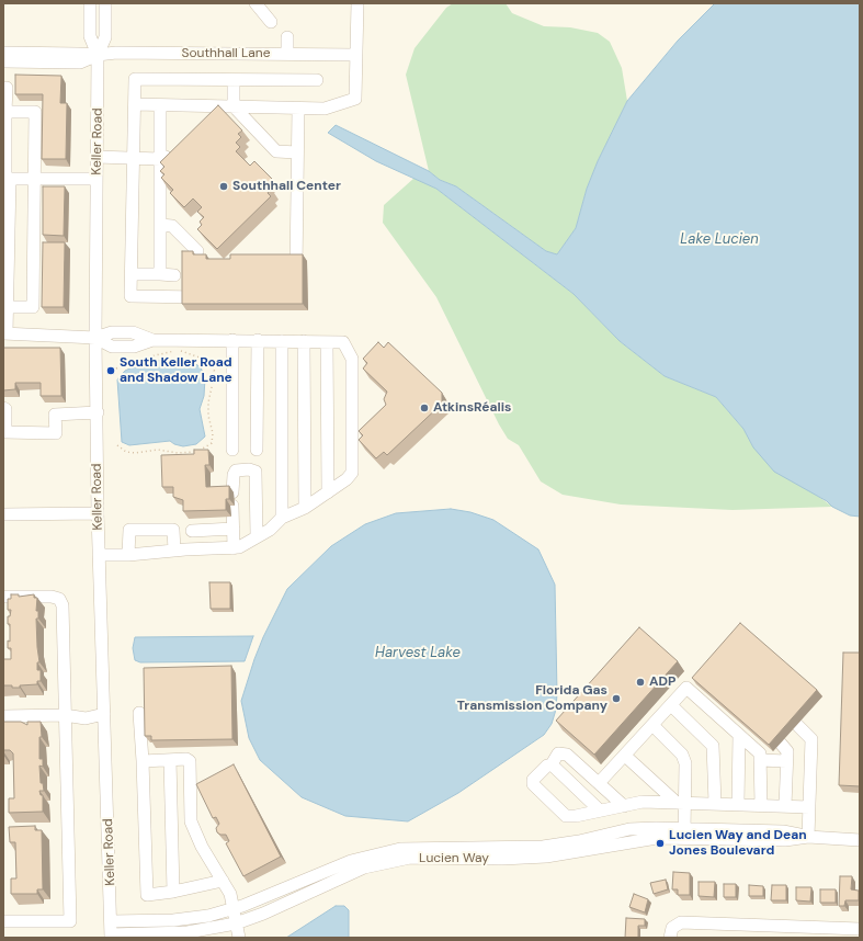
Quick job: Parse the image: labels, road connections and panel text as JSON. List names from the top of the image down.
{
  "streets": {
    "street": ["Southhall Lane", "Keller Road", "Lucien Way"]
  },
  "crossings": [
    ["Southhall Lane", "Keller Road"],
    ["Keller Road", "Lucien Way"]
  ],
  "water": ["Lake Lucien", "Harvest Lake"],
  "places": [
    "Southhall Center",
    "South Keller Road and Shadow Lane",
    "AtkinsRéalis",
    "ADP",
    "Florida Gas Transmission Company",
    "Lucien Way and Dean Jones Boulevard"
  ]
}
